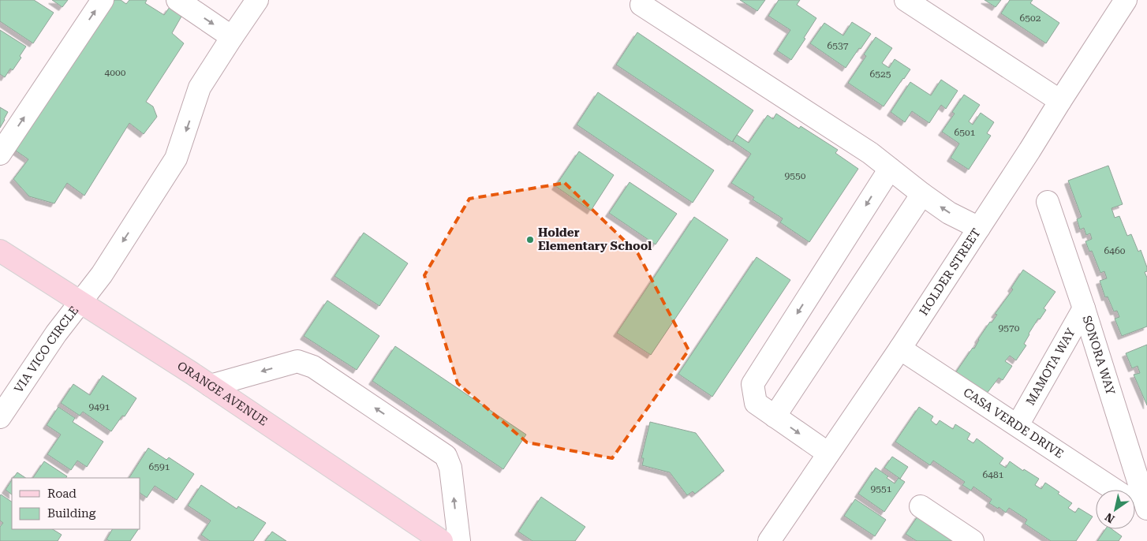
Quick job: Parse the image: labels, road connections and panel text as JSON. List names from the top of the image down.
{
  "streets": {
    "main road": ["ORANGE AVENUE"],
    "street": [
      "HOLDER STREET",
      "VIA VICO CIRCLE",
      "SONORA WAY",
      "MAMOTA WAY",
      "CASA VERDE DRIVE"
    ]
  },
  "crossings": [
    ["HOLDER STREET", "CASA VERDE DRIVE"],
    ["VIA VICO CIRCLE", "ORANGE AVENUE"],
    ["SONORA WAY", "MAMOTA WAY"],
    ["SONORA WAY", "CASA VERDE DRIVE"],
    ["MAMOTA WAY", "CASA VERDE DRIVE"]
  ],
  "places": ["Holder Elementary School"],
  "house_numbers": [
    "6502",
    "6537",
    "4000",
    "6525",
    "6501",
    "9550",
    "6460",
    "9570",
    "9491",
    "6591",
    "6481",
    "9551"
  ],
  "legend": ["Road", "Building"],
  "north": "bottom left"
}
